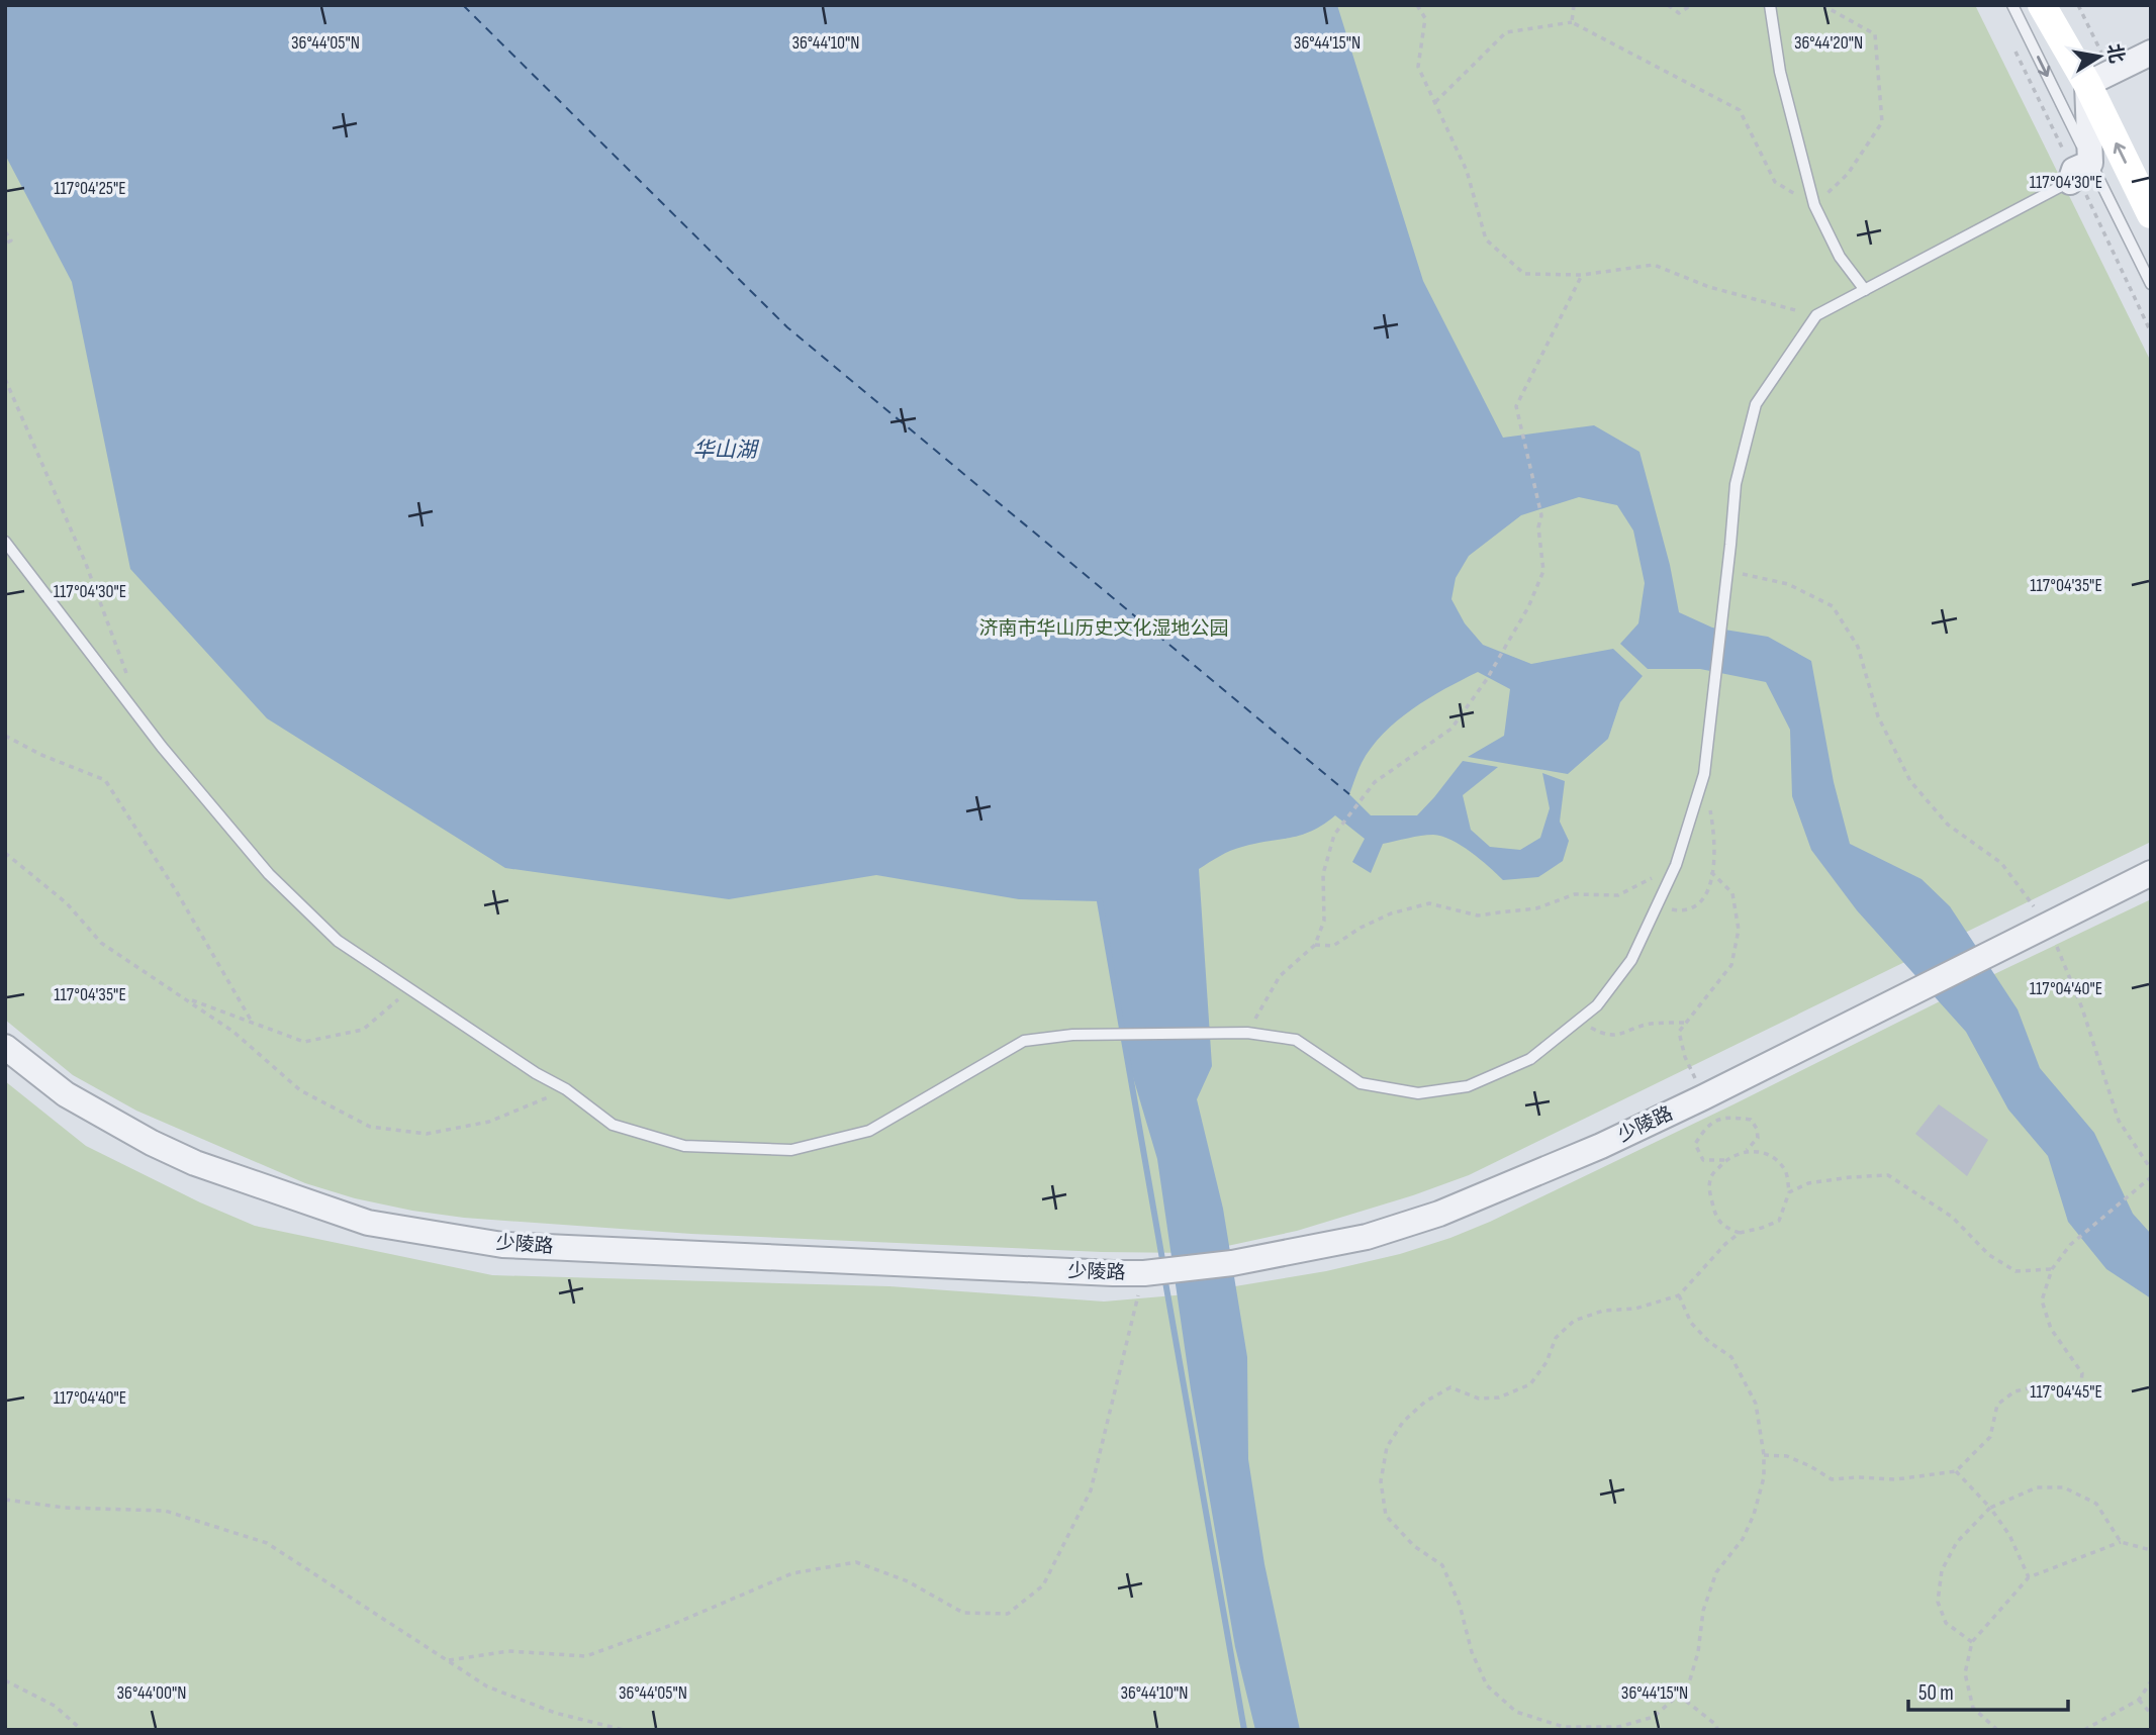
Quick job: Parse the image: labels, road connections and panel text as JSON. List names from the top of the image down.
{
  "streets": {
    "street": ["少陵路"]
  },
  "water": ["华山湖"],
  "parks": ["济南市华山历史文化湿地公园"],
  "scale_bar": "50 m",
  "north": "right",
  "coordinates": [
    "36°44'05\"N",
    "36°44'10\"N",
    "36°44'15\"N",
    "36°44'20\"N",
    "117°04'30\"E",
    "117°04'25\"E",
    "117°04'35\"E",
    "117°04'40\"E",
    "117°04'45\"E",
    "36°44'00\"N"
  ]
}
